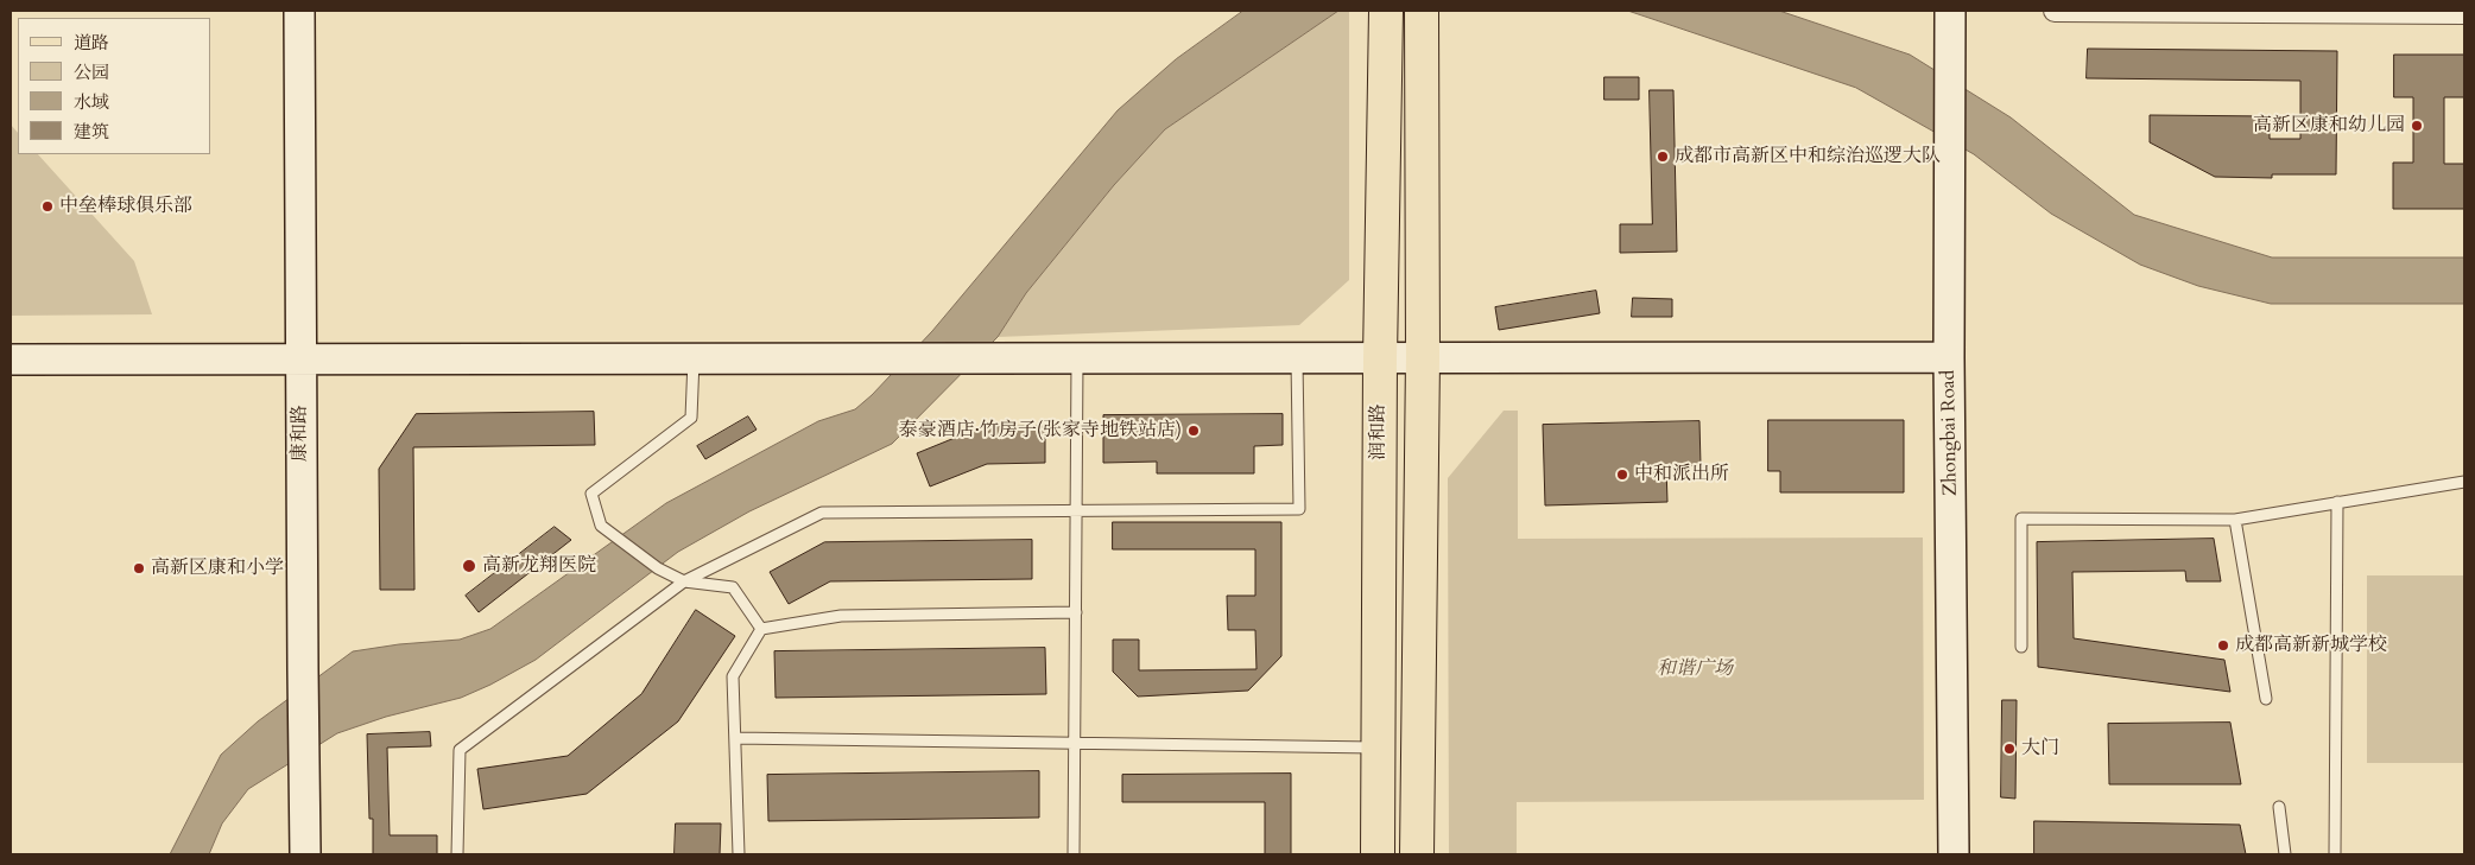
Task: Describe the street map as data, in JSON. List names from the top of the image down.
{
  "streets": {
    "main road": ["润和路"],
    "street": ["康和路", "Zhongbai Road"]
  },
  "parks": ["和谐广场"],
  "places": [
    "高新区康和幼儿园",
    "成都市高新区中和综治巡逻大队",
    "中垒棒球俱乐部",
    "泰豪酒店·竹房子(张家寺地铁站店)",
    "中和派出所",
    "高新龙翔医院",
    "高新区康和小学",
    "成都高新新城学校",
    "大门"
  ],
  "legend": [
    "道路",
    "公园",
    "水域",
    "建筑"
  ]
}
